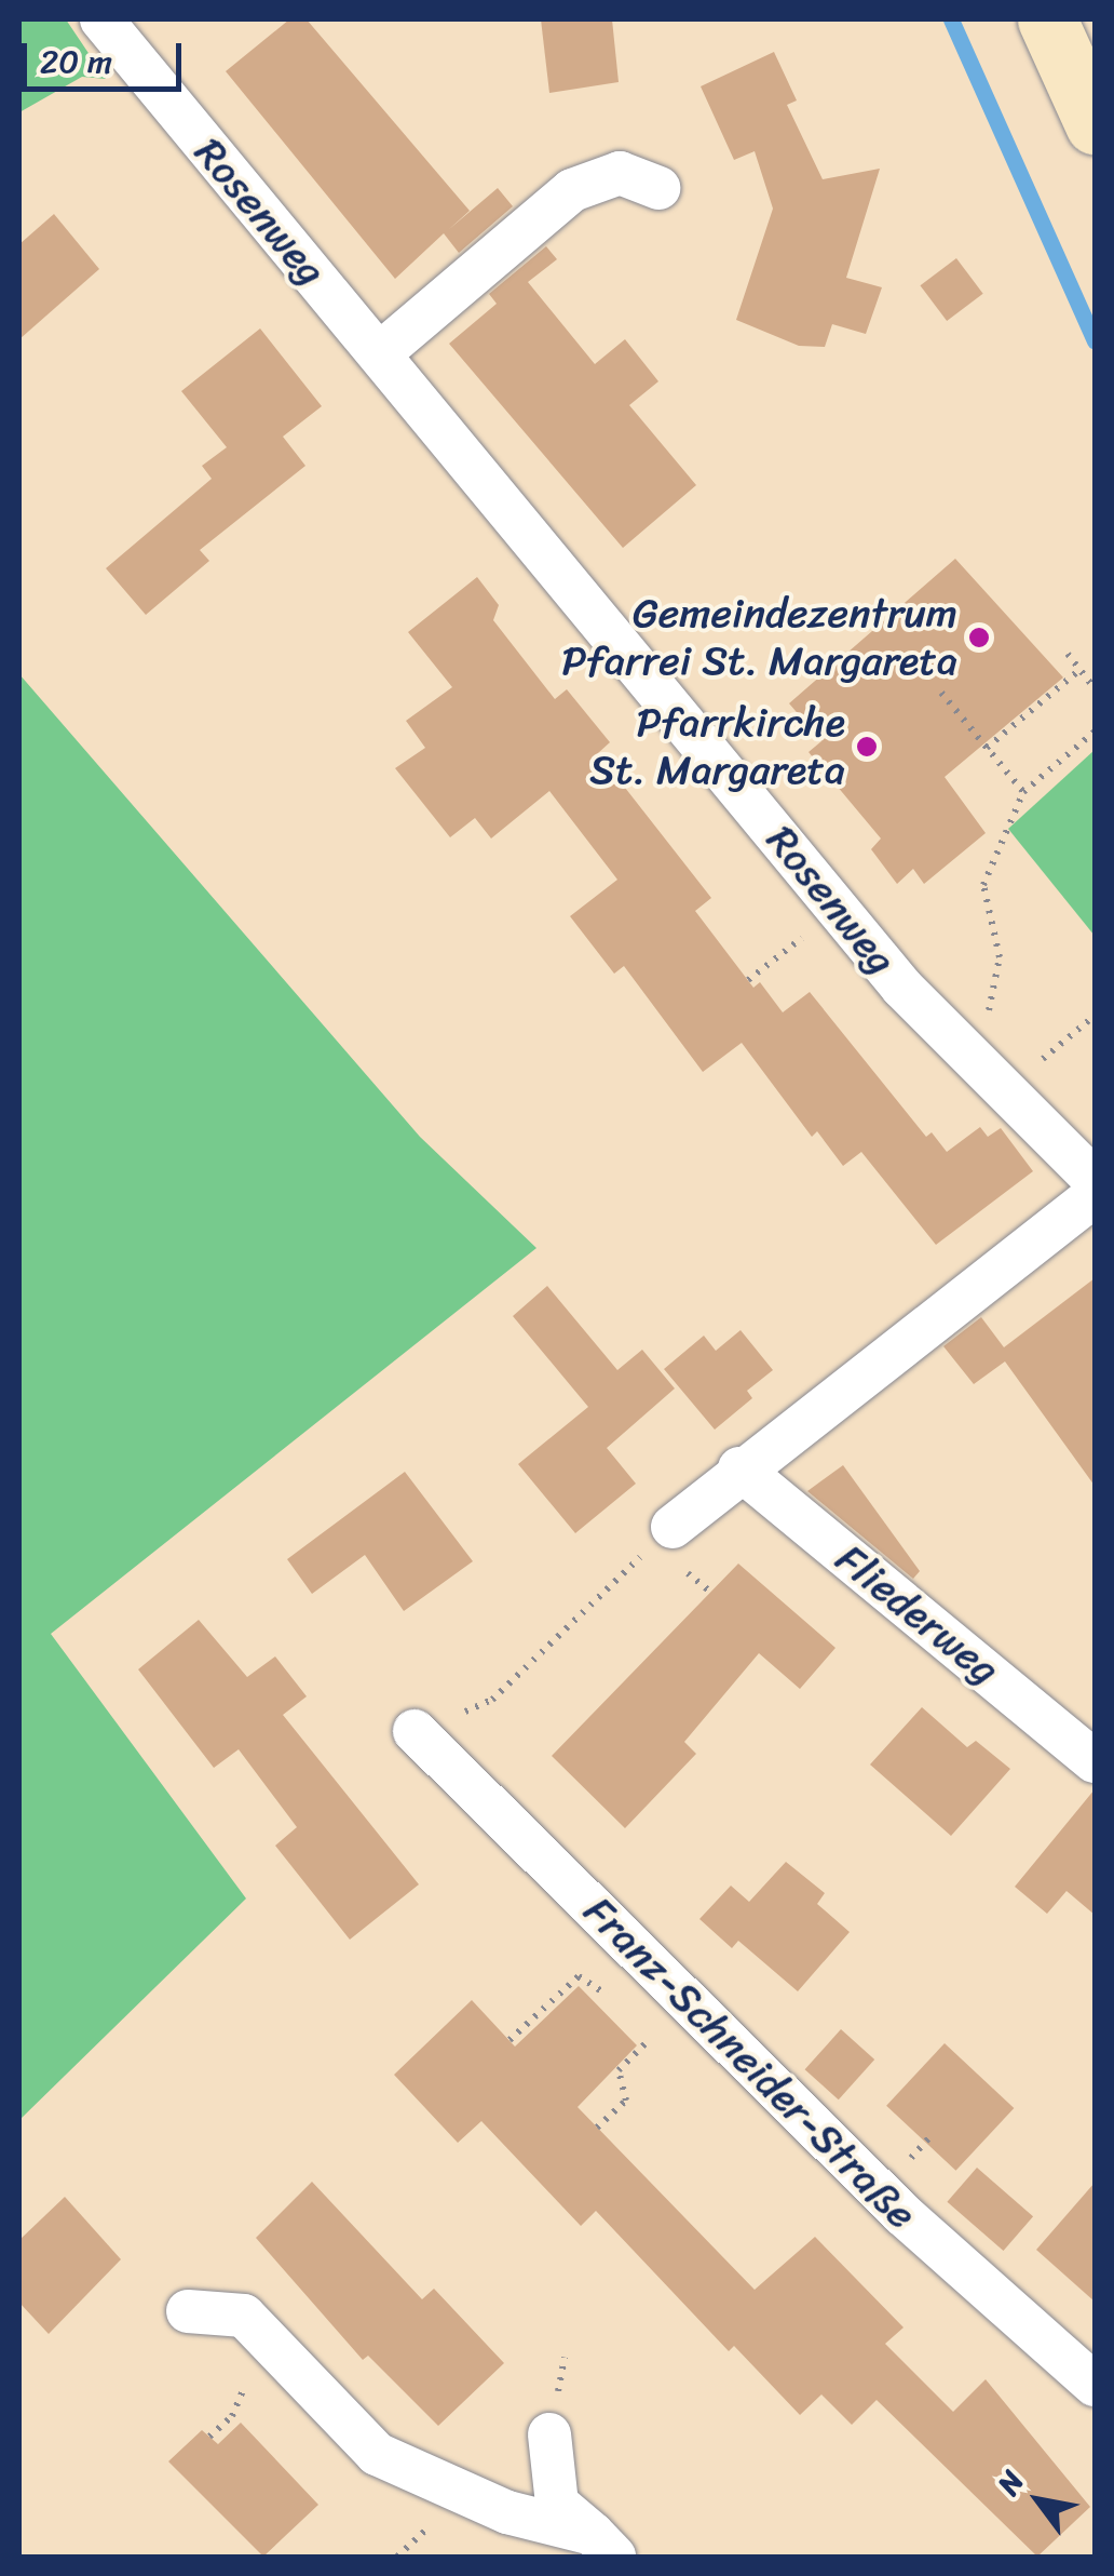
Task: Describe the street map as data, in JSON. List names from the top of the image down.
{
  "streets": {
    "street": ["Rosenweg", "Fliederweg", "Franz-Schneider-Straße"]
  },
  "places": ["Gemeindezentrum Pfarrei St. Margareta", "Pfarrkirche St. Margareta"],
  "scale_bar": "20 m",
  "north": "top left"
}
